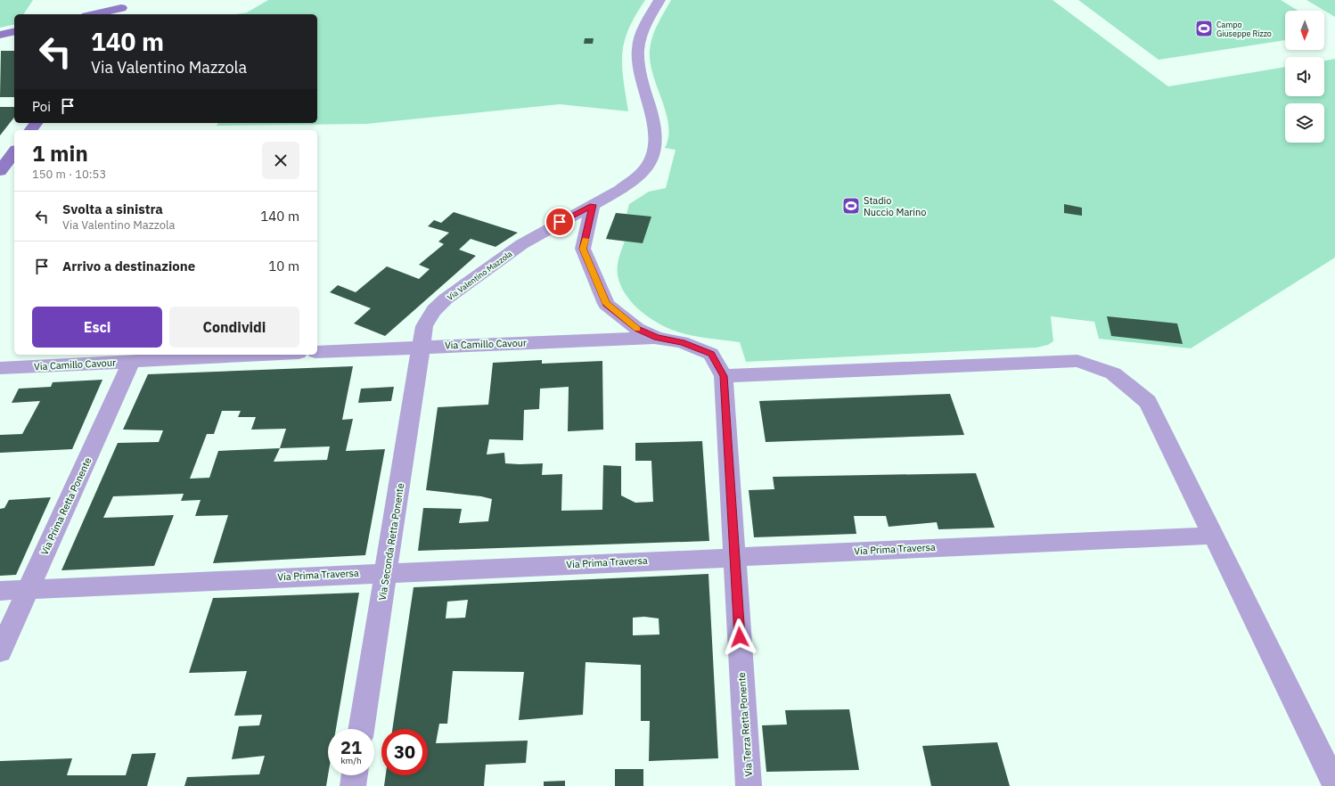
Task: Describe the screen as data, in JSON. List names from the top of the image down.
{
  "streets": {
    "street": [
      "Via Valentino Mazzola",
      "Via Camillo Cavour",
      "Via Prima Retta Ponente",
      "Via Seconda Retta Ponente",
      "Via Prima Traversa",
      "Via Terza Retta Ponente"
    ]
  },
  "crossings": [
    ["Via Valentino Mazzola", "Via Camillo Cavour"],
    ["Via Valentino Mazzola", "Via Seconda Retta Ponente"],
    ["Via Valentino Mazzola", "Via Terza Retta Ponente"],
    ["Via Camillo Cavour", "Via Prima Retta Ponente"],
    ["Via Camillo Cavour", "Via Seconda Retta Ponente"],
    ["Via Camillo Cavour", "Via Terza Retta Ponente"],
    ["Via Prima Retta Ponente", "Via Prima Traversa"],
    ["Via Seconda Retta Ponente", "Via Prima Traversa"],
    ["Via Prima Traversa", "Via Terza Retta Ponente"]
  ],
  "places": {
    "sports": ["Campo Giuseppe Rizzo", "Stadio Nuccio Marino"]
  },
  "north": "bottom",
  "page": {
    "turn": ["140 m", "Via Valentino Mazzola"],
    "then": "Poi",
    "heading": ["1 min", "150 m · 10:53"],
    "list": [
      {
        "name": "Svolta a sinistra",
        "note": "Via Valentino Mazzola",
        "value": "140 m"
      },
      {
        "name": "Arrivo a destinazione",
        "value": "10 m"
      }
    ],
    "buttons": ["Esci", "Condividi"],
    "speed": "21 km/h",
    "limit": "30"
  }
}
